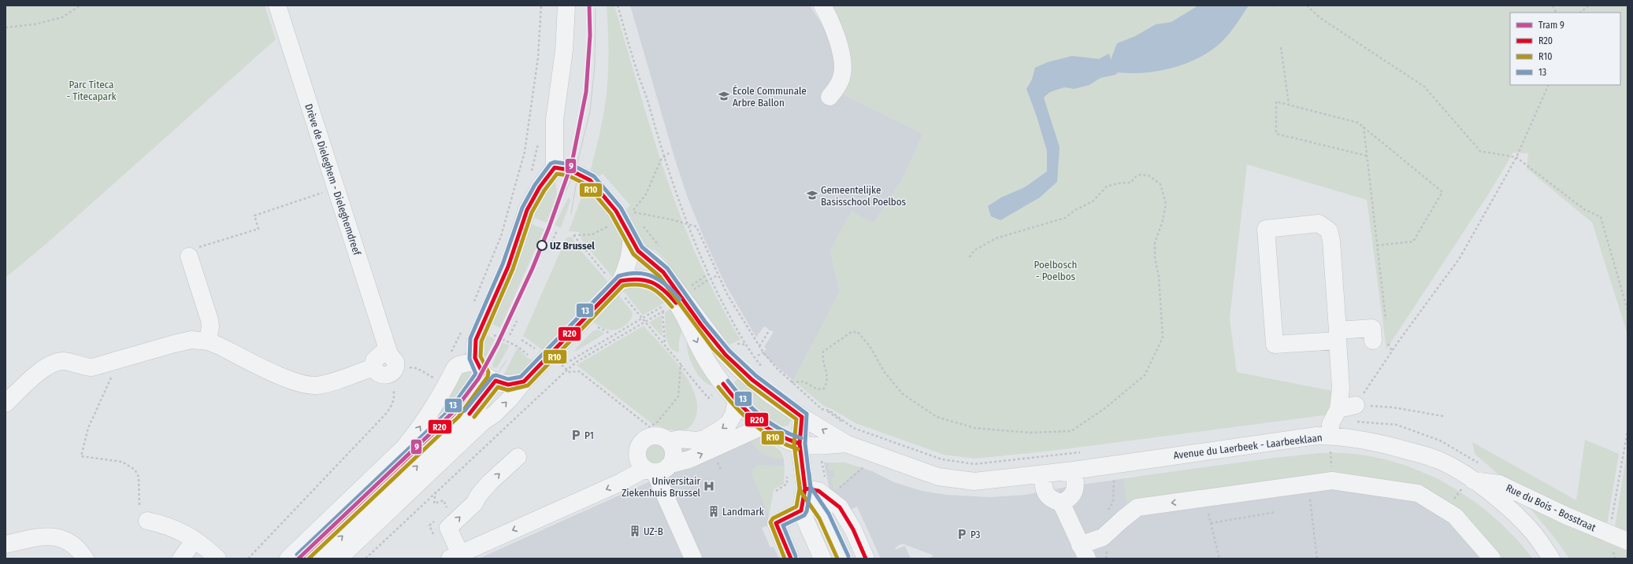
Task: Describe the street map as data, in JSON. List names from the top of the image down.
{
  "streets": {
    "street": ["Drève de Dieleghem - Dieleghemdreef", "Avenue du Laerbeek - Laarbeeklaan", "Rue du Bois - Bosstraat"]
  },
  "crossings": [
    ["Avenue du Laerbeek - Laarbeeklaan", "Rue du Bois - Bosstraat"]
  ],
  "parks": ["Parc Titeca - Titecapark", "Poelbosch - Poelbos"],
  "places": {
    "school or university": ["École Communale Arbre Ballon", "Gemeentelijke Basisschool Poelbos"],
    "other": ["UZ Brussel"],
    "parking": ["P1", "P3"],
    "hospital": ["Universitair Ziekenhuis Brussel"],
    "building": ["Landmark", "UZ-B"]
  },
  "lines": [
    "tram line 9",
    "transit line 13",
    "transit line R20",
    "transit line R10"
  ],
  "legend": [
    "Tram 9",
    "R20",
    "R10",
    "13"
  ]
}
